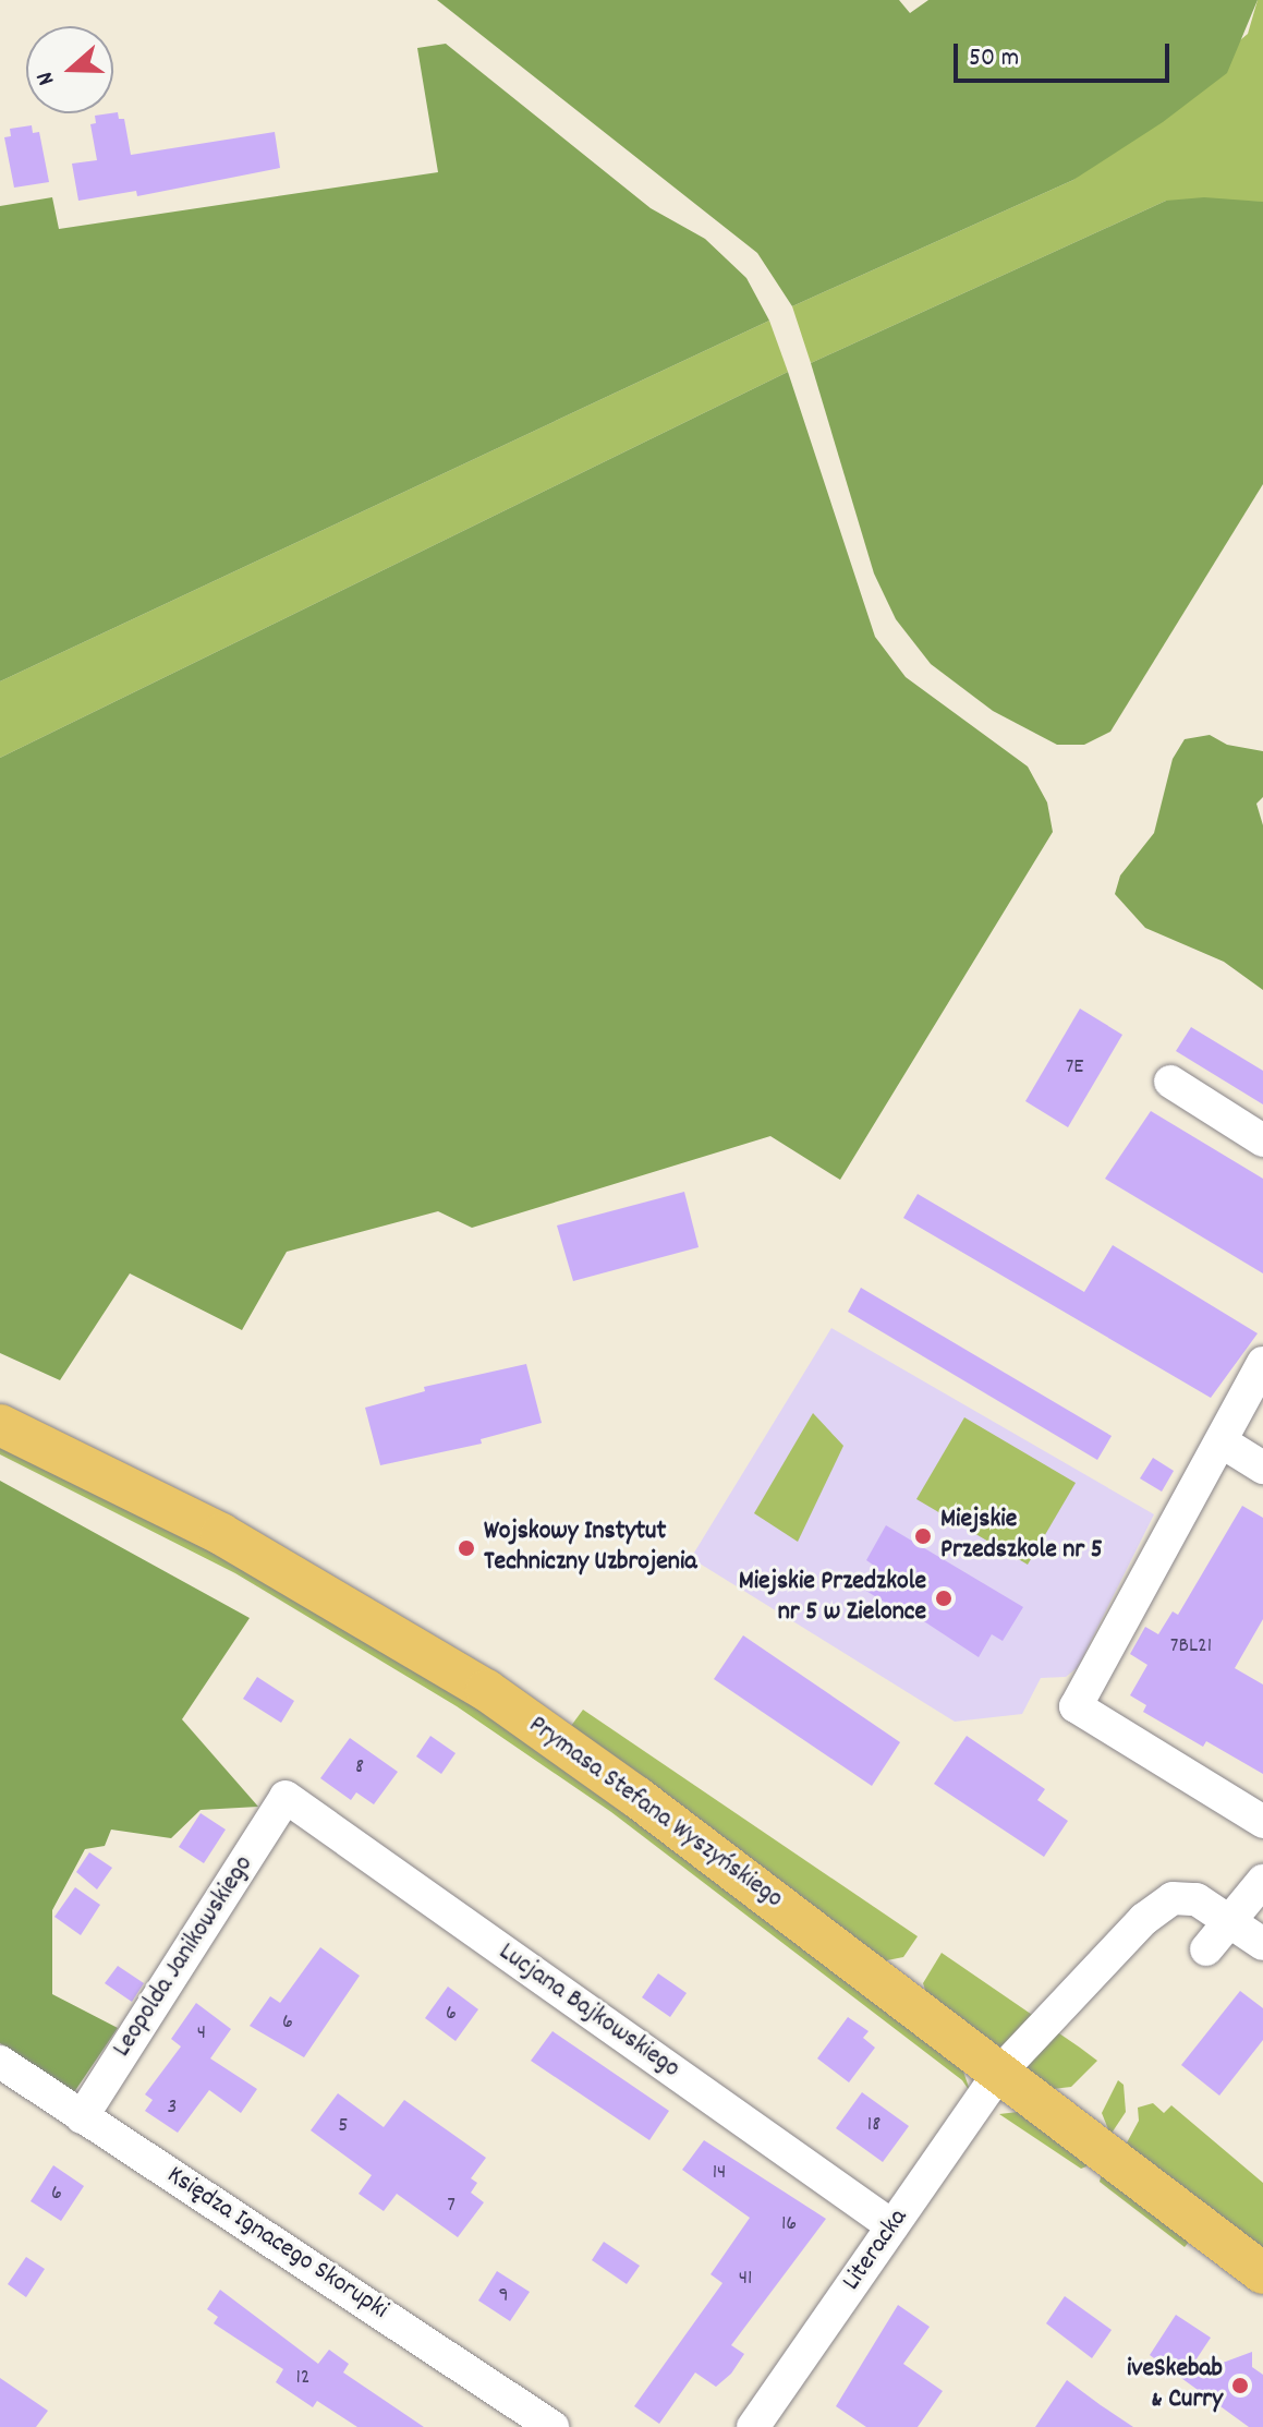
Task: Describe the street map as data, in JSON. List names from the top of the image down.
{
  "streets": {
    "main road": ["Prymasa Stefana Wyszyńskiego"],
    "street": [
      "Leopolda Janikowskiego",
      "Lucjana Bajkowskiego",
      "Księdza Ignacego Skorupki",
      "Literacka"
    ]
  },
  "crossings": [
    ["Prymasa Stefana Wyszyńskiego", "Literacka"],
    ["Leopolda Janikowskiego", "Lucjana Bajkowskiego"],
    ["Leopolda Janikowskiego", "Księdza Ignacego Skorupki"],
    ["Lucjana Bajkowskiego", "Literacka"]
  ],
  "places": [
    "Miejskie Przedszkole nr 5",
    "Wojskowy Instytut Techniczny Uzbrojenia",
    "Miejskie Przedzkole nr 5 w Zielonce",
    "iveSkebab & Curry"
  ],
  "house_numbers": [
    "7E",
    "7BL21",
    "8",
    "6",
    "6",
    "4",
    "3",
    "18",
    "5",
    "14",
    "6",
    "7",
    "16",
    "41",
    "9",
    "12"
  ],
  "scale_bar": "50 m",
  "north": "left"
}
